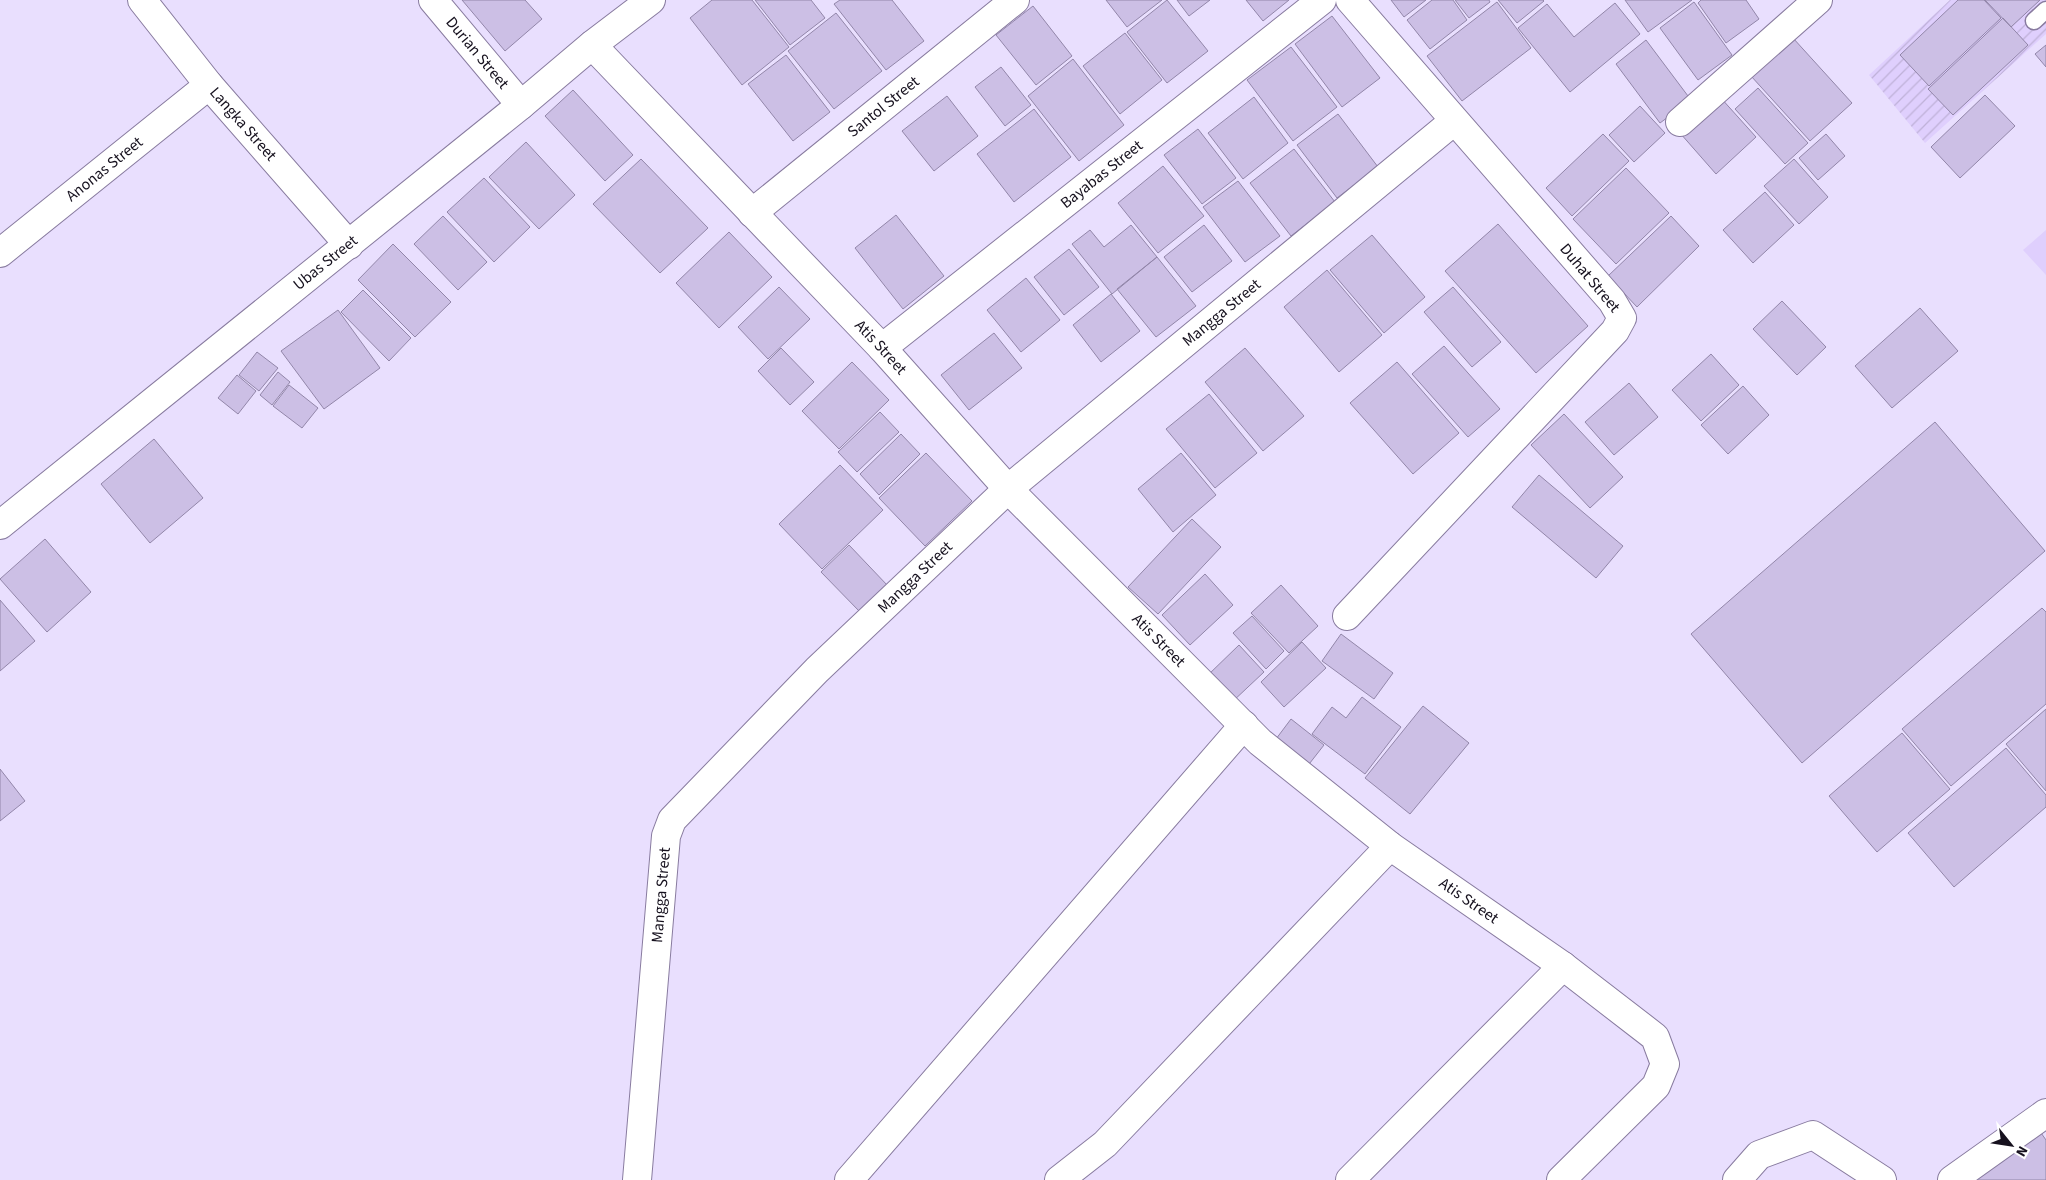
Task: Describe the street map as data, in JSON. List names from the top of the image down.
{
  "streets": {
    "street": [
      "Durian Street",
      "Santol Street",
      "Langka Street",
      "Anonas Street",
      "Bayabas Street",
      "Ubas Street",
      "Duhat Street",
      "Mangga Street",
      "Atis Street"
    ]
  },
  "crossings": [
    ["Durian Street", "Ubas Street"],
    ["Santol Street", "Atis Street"],
    ["Langka Street", "Anonas Street"],
    ["Langka Street", "Ubas Street"],
    ["Bayabas Street", "Atis Street"],
    ["Ubas Street", "Atis Street"],
    ["Duhat Street", "Mangga Street"],
    ["Mangga Street", "Atis Street"]
  ],
  "north": "bottom right"
}
